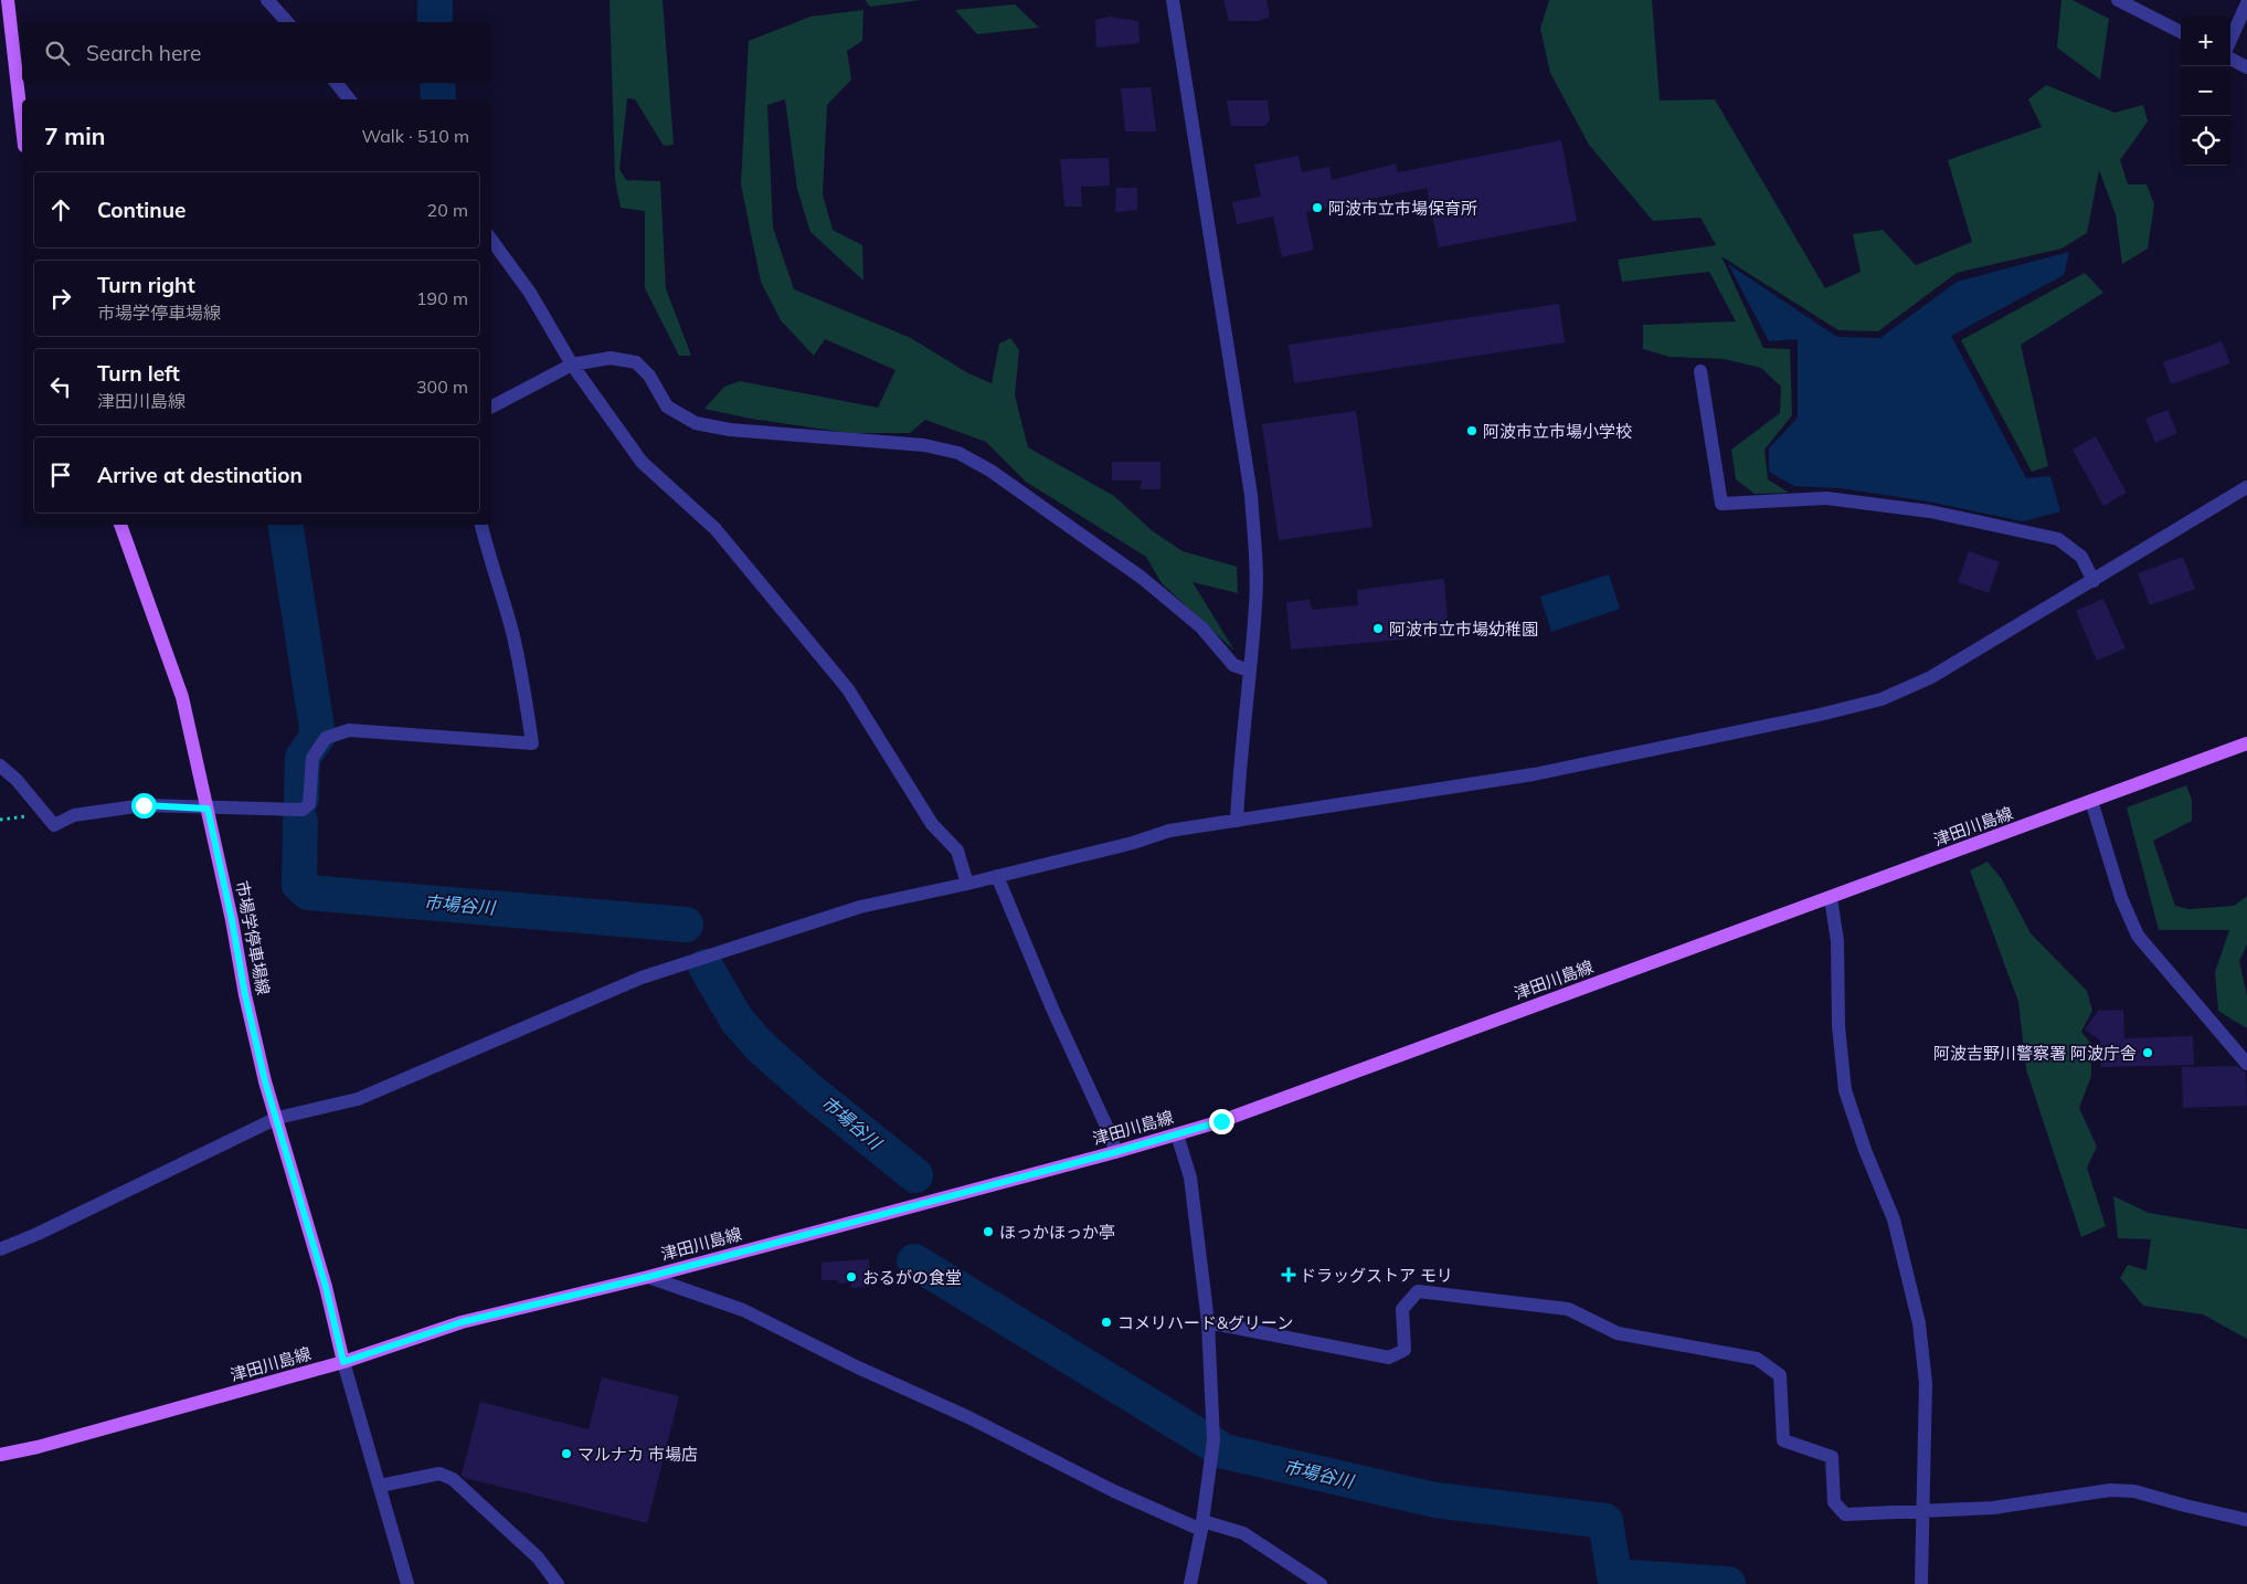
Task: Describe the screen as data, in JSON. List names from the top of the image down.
{
  "streets": {
    "main road": ["津田川島線", "市場学停車場線"]
  },
  "crossings": [
    ["津田川島線", "市場学停車場線"]
  ],
  "water": ["市場谷川"],
  "places": {
    "other": [
      "阿波市立市場保育所",
      "阿波市立市場小学校",
      "阿波市立市場幼稚園",
      "阿波吉野川警察署 阿波庁舎",
      "ほっかほっか亭",
      "おるがの食堂",
      "コメリハード&グリーン",
      "マルナカ 市場店"
    ],
    "health": ["ドラッグストア モリ"]
  },
  "page": {
    "map_buttons": ["+", "−"],
    "search": "Search here",
    "heading": ["7 min", "Walk · 510 m"],
    "list": [
      ["Continue", "20 m"],
      ["Turn right", "市場学停車場線", "190 m"],
      ["Turn left", "津田川島線", "300 m"],
      "Arrive at destination"
    ]
  }
}
